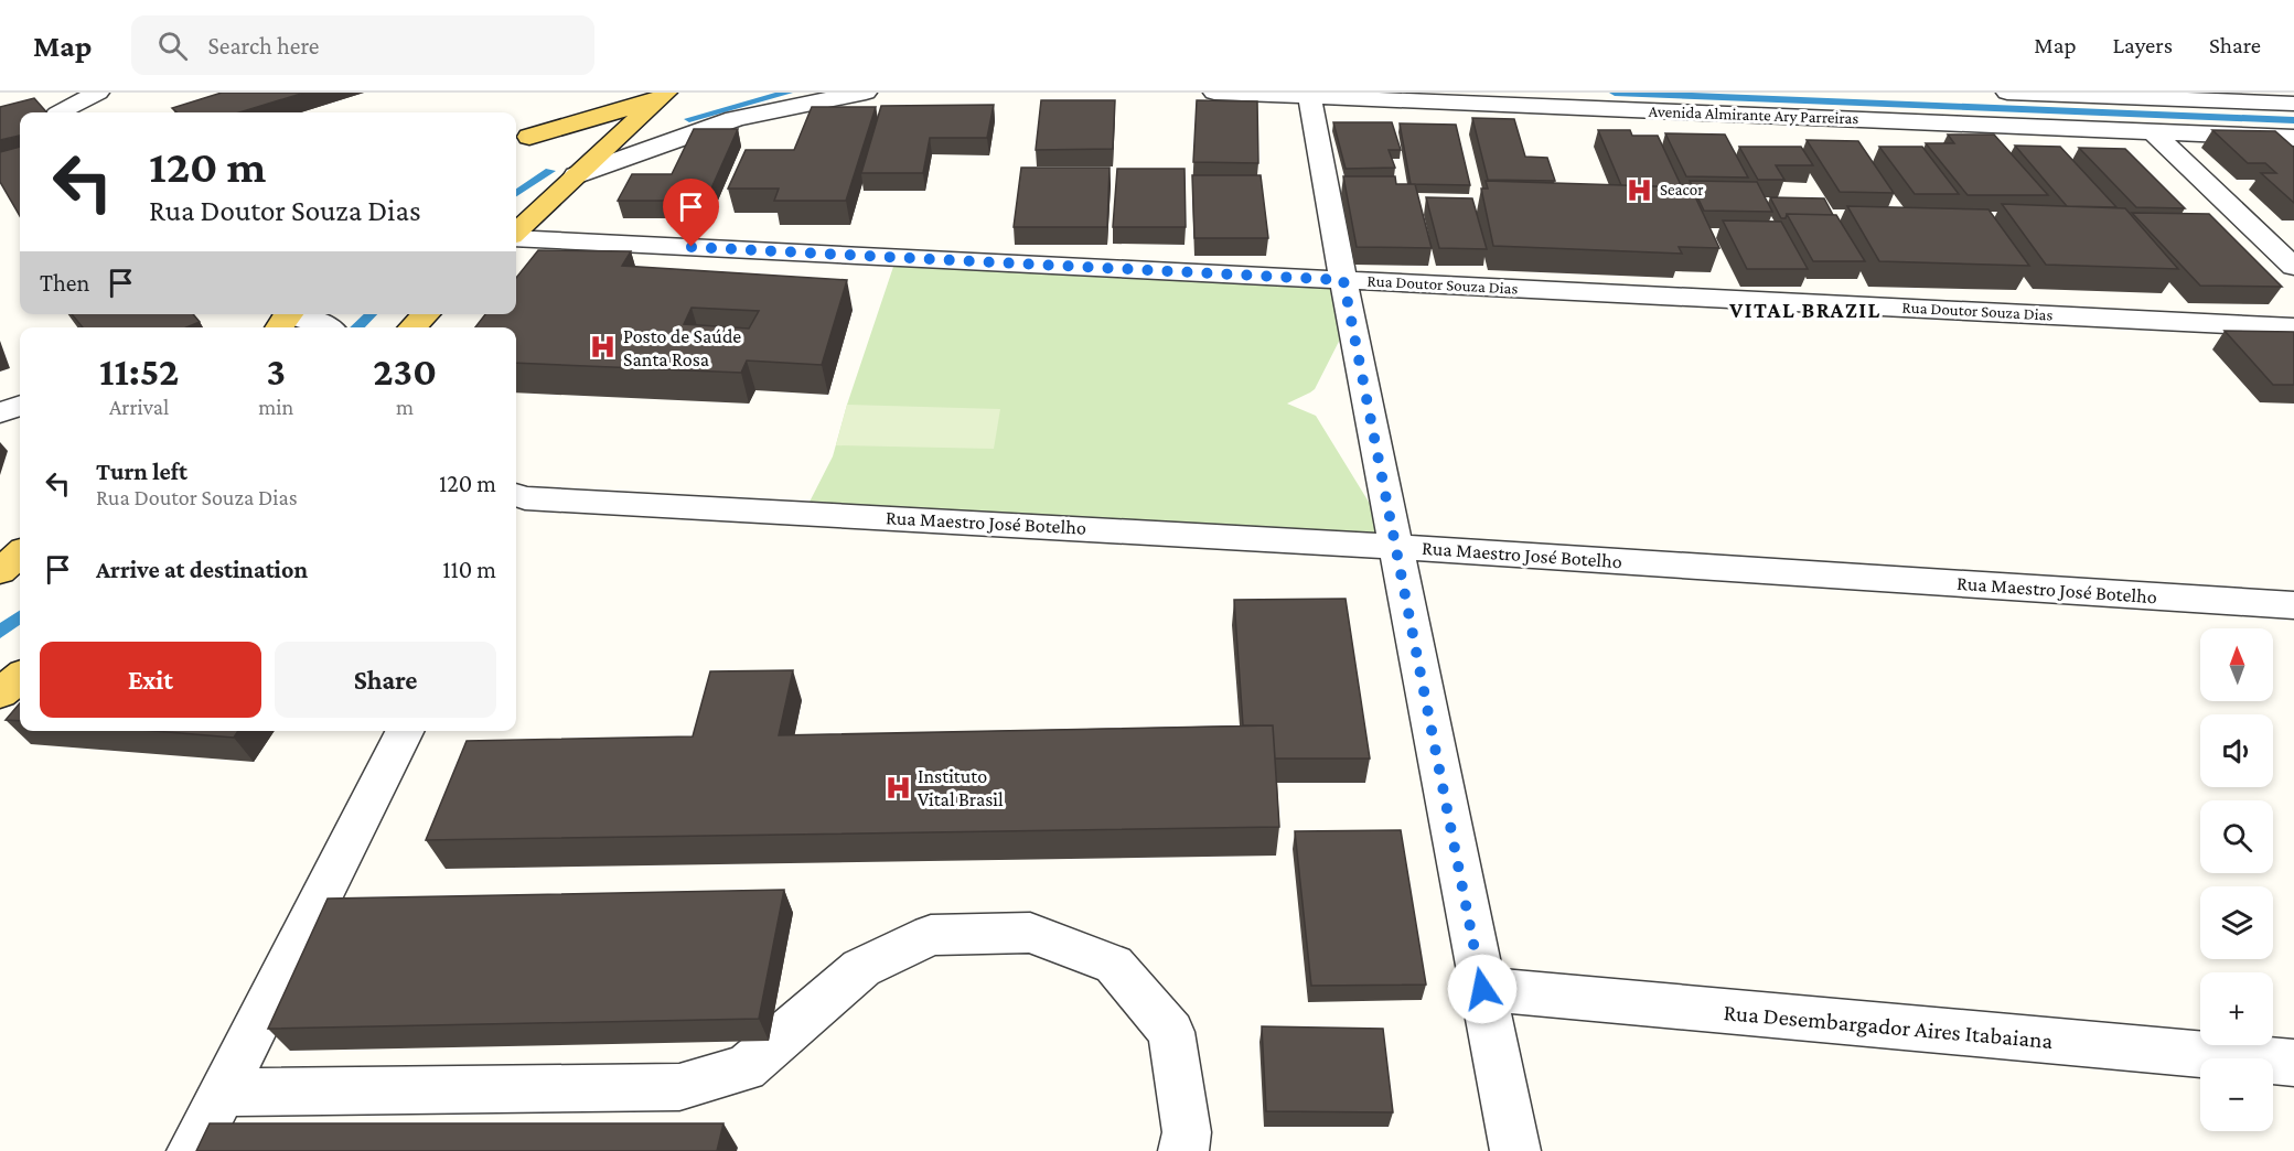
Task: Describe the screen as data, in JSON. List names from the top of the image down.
{
  "streets": {
    "street": [
      "Avenida Almirante Ary Parreiras",
      "Rua Doutor Souza Dias",
      "Rua Maestro José Botelho",
      "Rua Desembargador Aires Itabaiana"
    ]
  },
  "districts": ["VITAL BRAZIL"],
  "places": {
    "hospital": ["Seacor", "Posto de Saúde Santa Rosa", "Instituto Vital Brasil"]
  },
  "north": "top",
  "page": {
    "header": "Map",
    "search": "Search here",
    "nav": ["Map", "Layers", "Share"],
    "turn": ["120 m", "Rua Doutor Souza Dias"],
    "then": "Then",
    "eta": [
      "11:52",
      "Arrival",
      "3",
      "min",
      "230",
      "m"
    ],
    "list": [
      {
        "name": "Turn left",
        "note": "Rua Doutor Souza Dias",
        "value": "120 m"
      },
      {
        "name": "Arrive at destination",
        "value": "110 m"
      }
    ],
    "map_buttons": ["+", "−"],
    "buttons": ["Exit", "Share"]
  }
}
